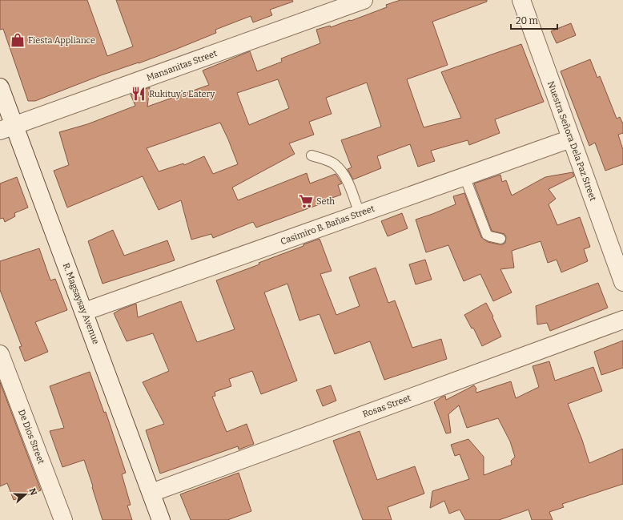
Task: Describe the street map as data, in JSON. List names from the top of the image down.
{
  "streets": {
    "street": [
      "Mansanitas Street",
      "Nuestra Señora Dela Paz Street",
      "Casimiro B. Bañas Street",
      "R. Magsaysay Avenue",
      "Rosas Street",
      "De Dios Street"
    ]
  },
  "crossings": [
    ["Mansanitas Street", "R. Magsaysay Avenue"],
    ["Nuestra Señora Dela Paz Street", "Casimiro B. Bañas Street"],
    ["Casimiro B. Bañas Street", "R. Magsaysay Avenue"],
    ["R. Magsaysay Avenue", "Rosas Street"]
  ],
  "places": {
    "shop": ["Fiesta Appliance"],
    "restaurant": ["Rukituy's Eatery"],
    "supermarket": ["Seth"]
  },
  "scale_bar": "20 m",
  "north": "right"
}
